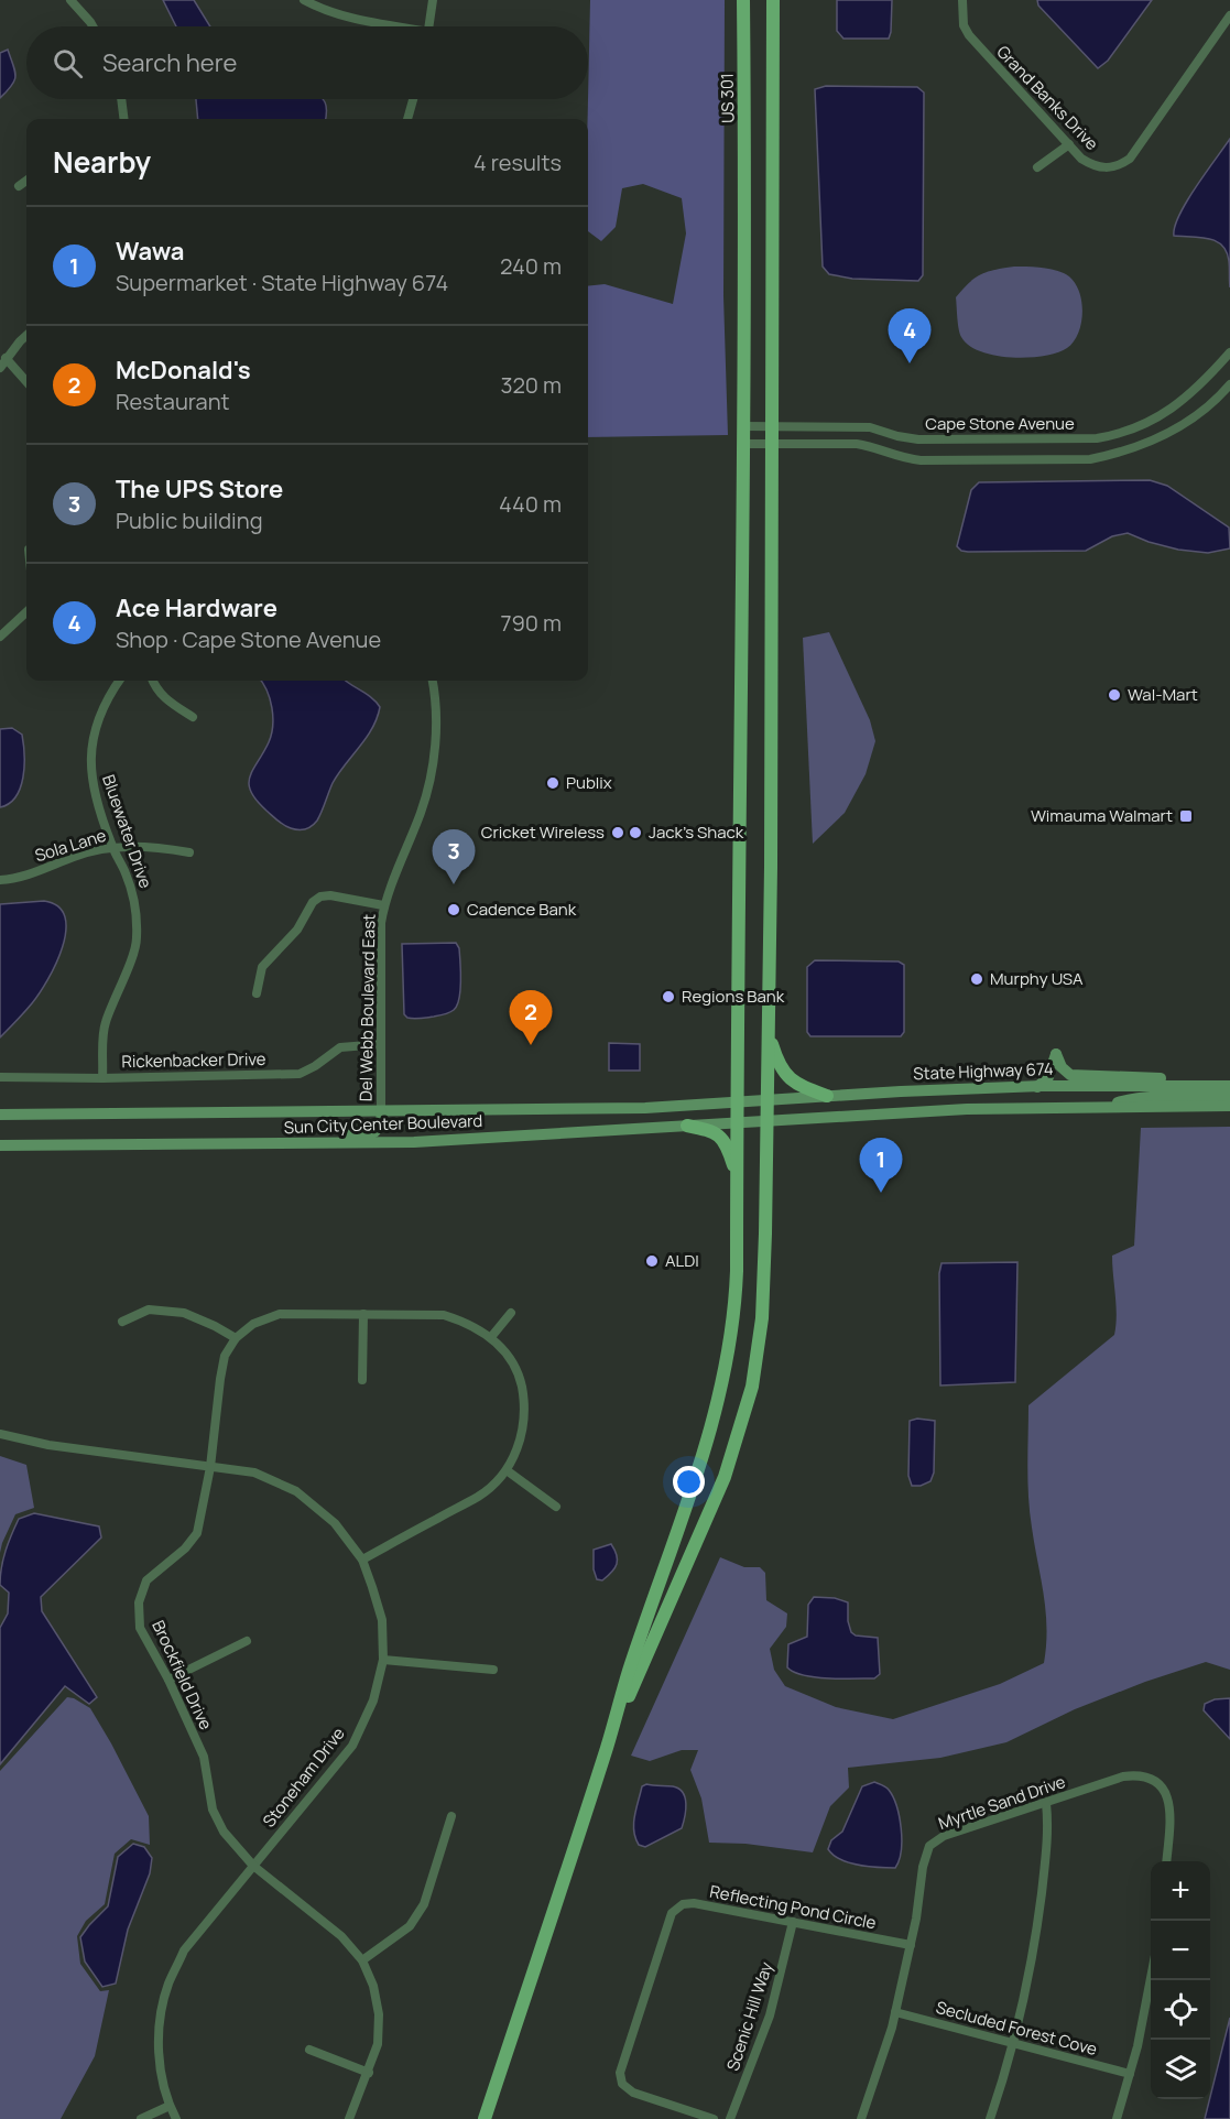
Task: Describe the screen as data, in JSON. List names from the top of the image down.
{
  "streets": {
    "main road": ["US 301", "State Highway 674", "Sun City Center Boulevard"],
    "street": [
      "Grand Banks Drive",
      "Cape Stone Avenue",
      "Bluewater Drive",
      "Sola Lane",
      "Del Webb Boulevard East",
      "Rickenbacker Drive",
      "Brockfield Drive",
      "Stoneham Drive",
      "Myrtle Sand Drive",
      "Reflecting Pond Circle",
      "Scenic Hill Way",
      "Secluded Forest Cove"
    ]
  },
  "crossings": [
    ["US 301", "Cape Stone Avenue"],
    ["US 301", "State Highway 674"],
    ["US 301", "Sun City Center Boulevard"],
    ["Bluewater Drive", "Sola Lane"],
    ["Bluewater Drive", "Rickenbacker Drive"],
    ["Del Webb Boulevard East", "Rickenbacker Drive"],
    ["Del Webb Boulevard East", "Sun City Center Boulevard"],
    ["State Highway 674", "Sun City Center Boulevard"],
    ["Brockfield Drive", "Stoneham Drive"],
    ["Myrtle Sand Drive", "Reflecting Pond Circle"],
    ["Myrtle Sand Drive", "Secluded Forest Cove"],
    ["Reflecting Pond Circle", "Scenic Hill Way"]
  ],
  "places": {
    "other": [
      "Wal-Mart",
      "Publix",
      "Cricket Wireless",
      "Jack's Shack",
      "Cadence Bank",
      "Murphy USA",
      "Regions Bank",
      "ALDI"
    ],
    "transit": ["Wimauma Walmart"]
  },
  "page": {
    "search": "Search here",
    "heading": ["Nearby", "4 results"],
    "list": [
      {
        "mark": "1",
        "name": "Wawa",
        "note": "Supermarket · State Highway 674",
        "value": "240 m"
      },
      {
        "mark": "2",
        "name": "McDonald's",
        "note": "Restaurant",
        "value": "320 m"
      },
      {
        "mark": "3",
        "name": "The UPS Store",
        "note": "Public building",
        "value": "440 m"
      },
      {
        "mark": "4",
        "name": "Ace Hardware",
        "note": "Shop · Cape Stone Avenue",
        "value": "790 m"
      }
    ],
    "pins": [
      "4",
      "3",
      "2",
      "1"
    ],
    "map_buttons": ["+", "−"]
  }
}
